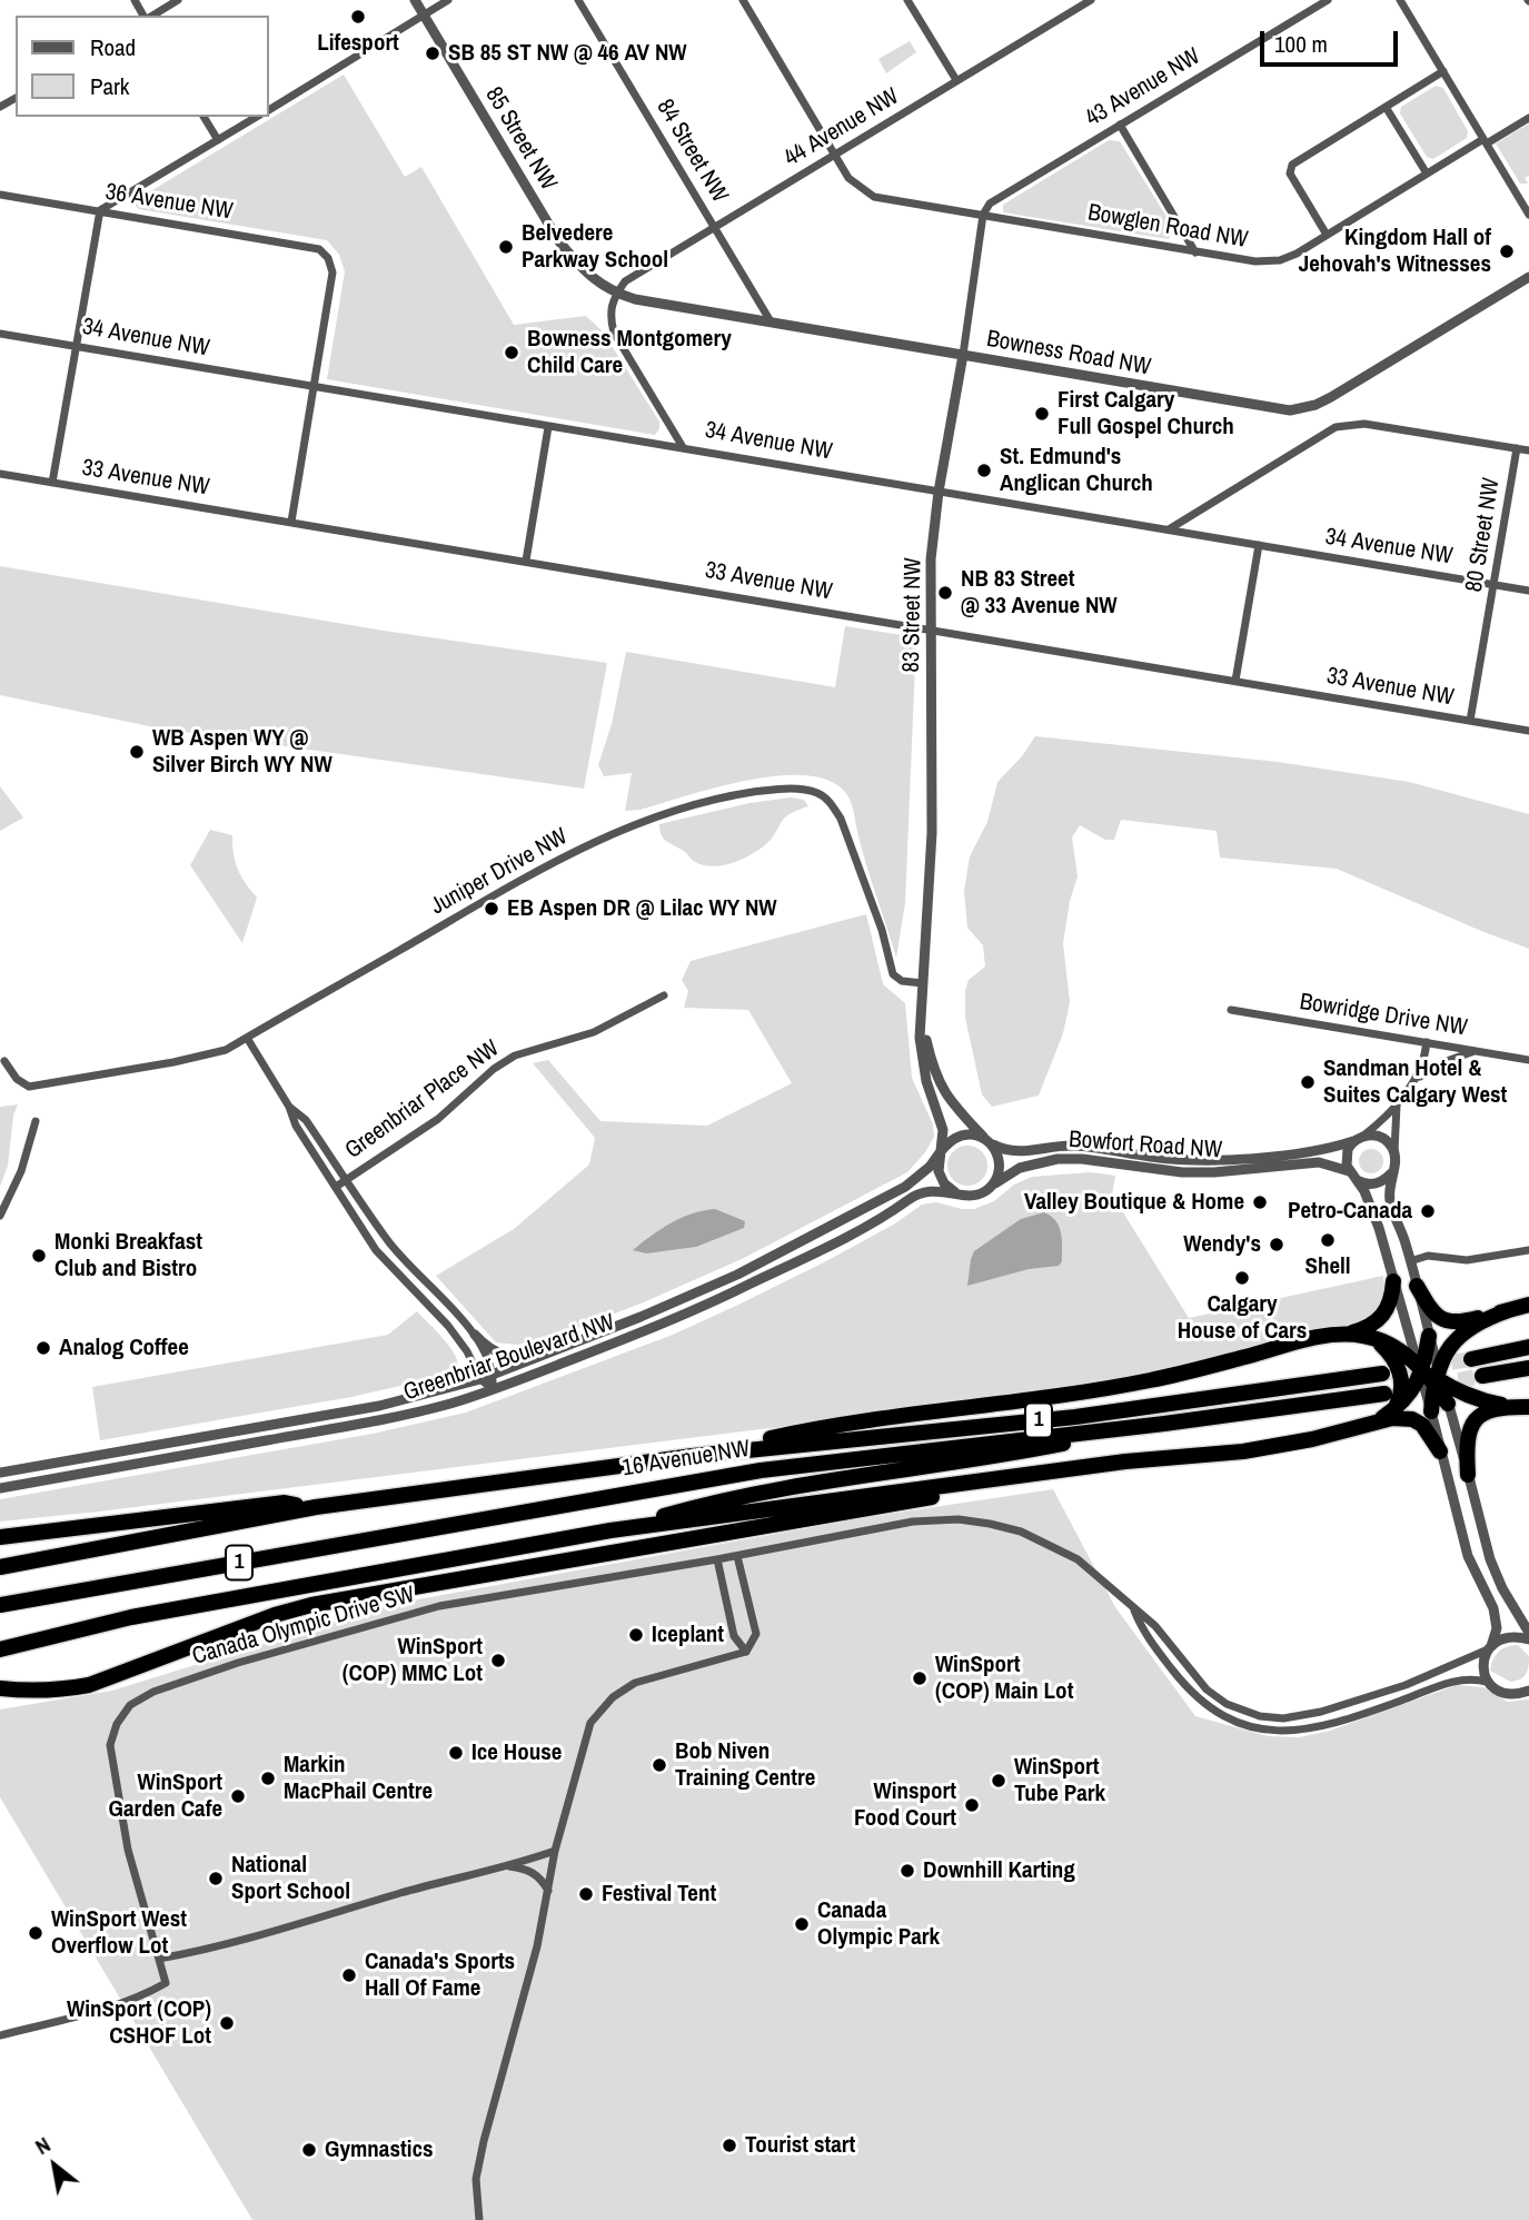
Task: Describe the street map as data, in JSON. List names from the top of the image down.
{
  "streets": {
    "highway": ["1", "16 Avenue NW"],
    "street": [
      "43 Avenue NW",
      "44 Avenue NW",
      "85 Street NW",
      "84 Street NW",
      "36 Avenue NW",
      "Bowglen Road NW",
      "34 Avenue NW",
      "Bowness Road NW",
      "33 Avenue NW",
      "80 Street NW",
      "83 Street NW",
      "Juniper Drive NW",
      "Bowridge Drive NW",
      "Greenbriar Place NW",
      "Bowfort Road NW",
      "Greenbriar Boulevard NW",
      "Canada Olympic Drive SW"
    ]
  },
  "crossings": [
    ["43 Avenue NW", "Bowglen Road NW"],
    ["43 Avenue NW", "83 Street NW"],
    ["44 Avenue NW", "85 Street NW"],
    ["44 Avenue NW", "84 Street NW"],
    ["44 Avenue NW", "Bowglen Road NW"],
    ["44 Avenue NW", "Bowness Road NW"],
    ["85 Street NW", "Bowness Road NW"],
    ["84 Street NW", "Bowness Road NW"],
    ["36 Avenue NW", "34 Avenue NW"],
    ["Bowglen Road NW", "83 Street NW"],
    ["34 Avenue NW", "80 Street NW"],
    ["34 Avenue NW", "83 Street NW"],
    ["Bowness Road NW", "83 Street NW"],
    ["33 Avenue NW", "80 Street NW"],
    ["33 Avenue NW", "83 Street NW"],
    ["83 Street NW", "Juniper Drive NW"],
    ["83 Street NW", "Bowfort Road NW"],
    ["83 Street NW", "Greenbriar Boulevard NW"],
    ["Bowridge Drive NW", "Bowfort Road NW"],
    ["Bowfort Road NW", "Greenbriar Boulevard NW"]
  ],
  "places": [
    "Lifesport",
    "SB 85 ST NW @ 46 AV NW",
    "Belvedere Parkway School",
    "Kingdom Hall of Jehovah's Witnesses",
    "Bowness Montgomery Child Care",
    "First Calgary Full Gospel Church",
    "St. Edmund's Anglican Church",
    "NB 83 Street @ 33 Avenue NW",
    "WB Aspen WY @ Silver Birch WY NW",
    "EB Aspen DR @ Lilac WY NW",
    "Sandman Hotel & Suites Calgary West",
    "Valley Boutique & Home",
    "Petro-Canada",
    "Shell",
    "Wendy's",
    "Monki Breakfast Club and Bistro",
    "Calgary House of Cars",
    "Analog Coffee",
    "Iceplant",
    "WinSport (COP) MMC Lot",
    "WinSport (COP) Main Lot",
    "Ice House",
    "Bob Niven Training Centre",
    "Markin MacPhail Centre",
    "WinSport Tube Park",
    "WinSport Garden Cafe",
    "Winsport Food Court",
    "Downhill Karting",
    "National Sport School",
    "Festival Tent",
    "Canada Olympic Park",
    "WinSport West Overflow Lot",
    "Canada's Sports Hall Of Fame",
    "WinSport (COP) CSHOF Lot",
    "Tourist start",
    "Gymnastics"
  ],
  "legend": ["Road", "Park"],
  "scale_bar": "100 m",
  "north": "top left"
}
